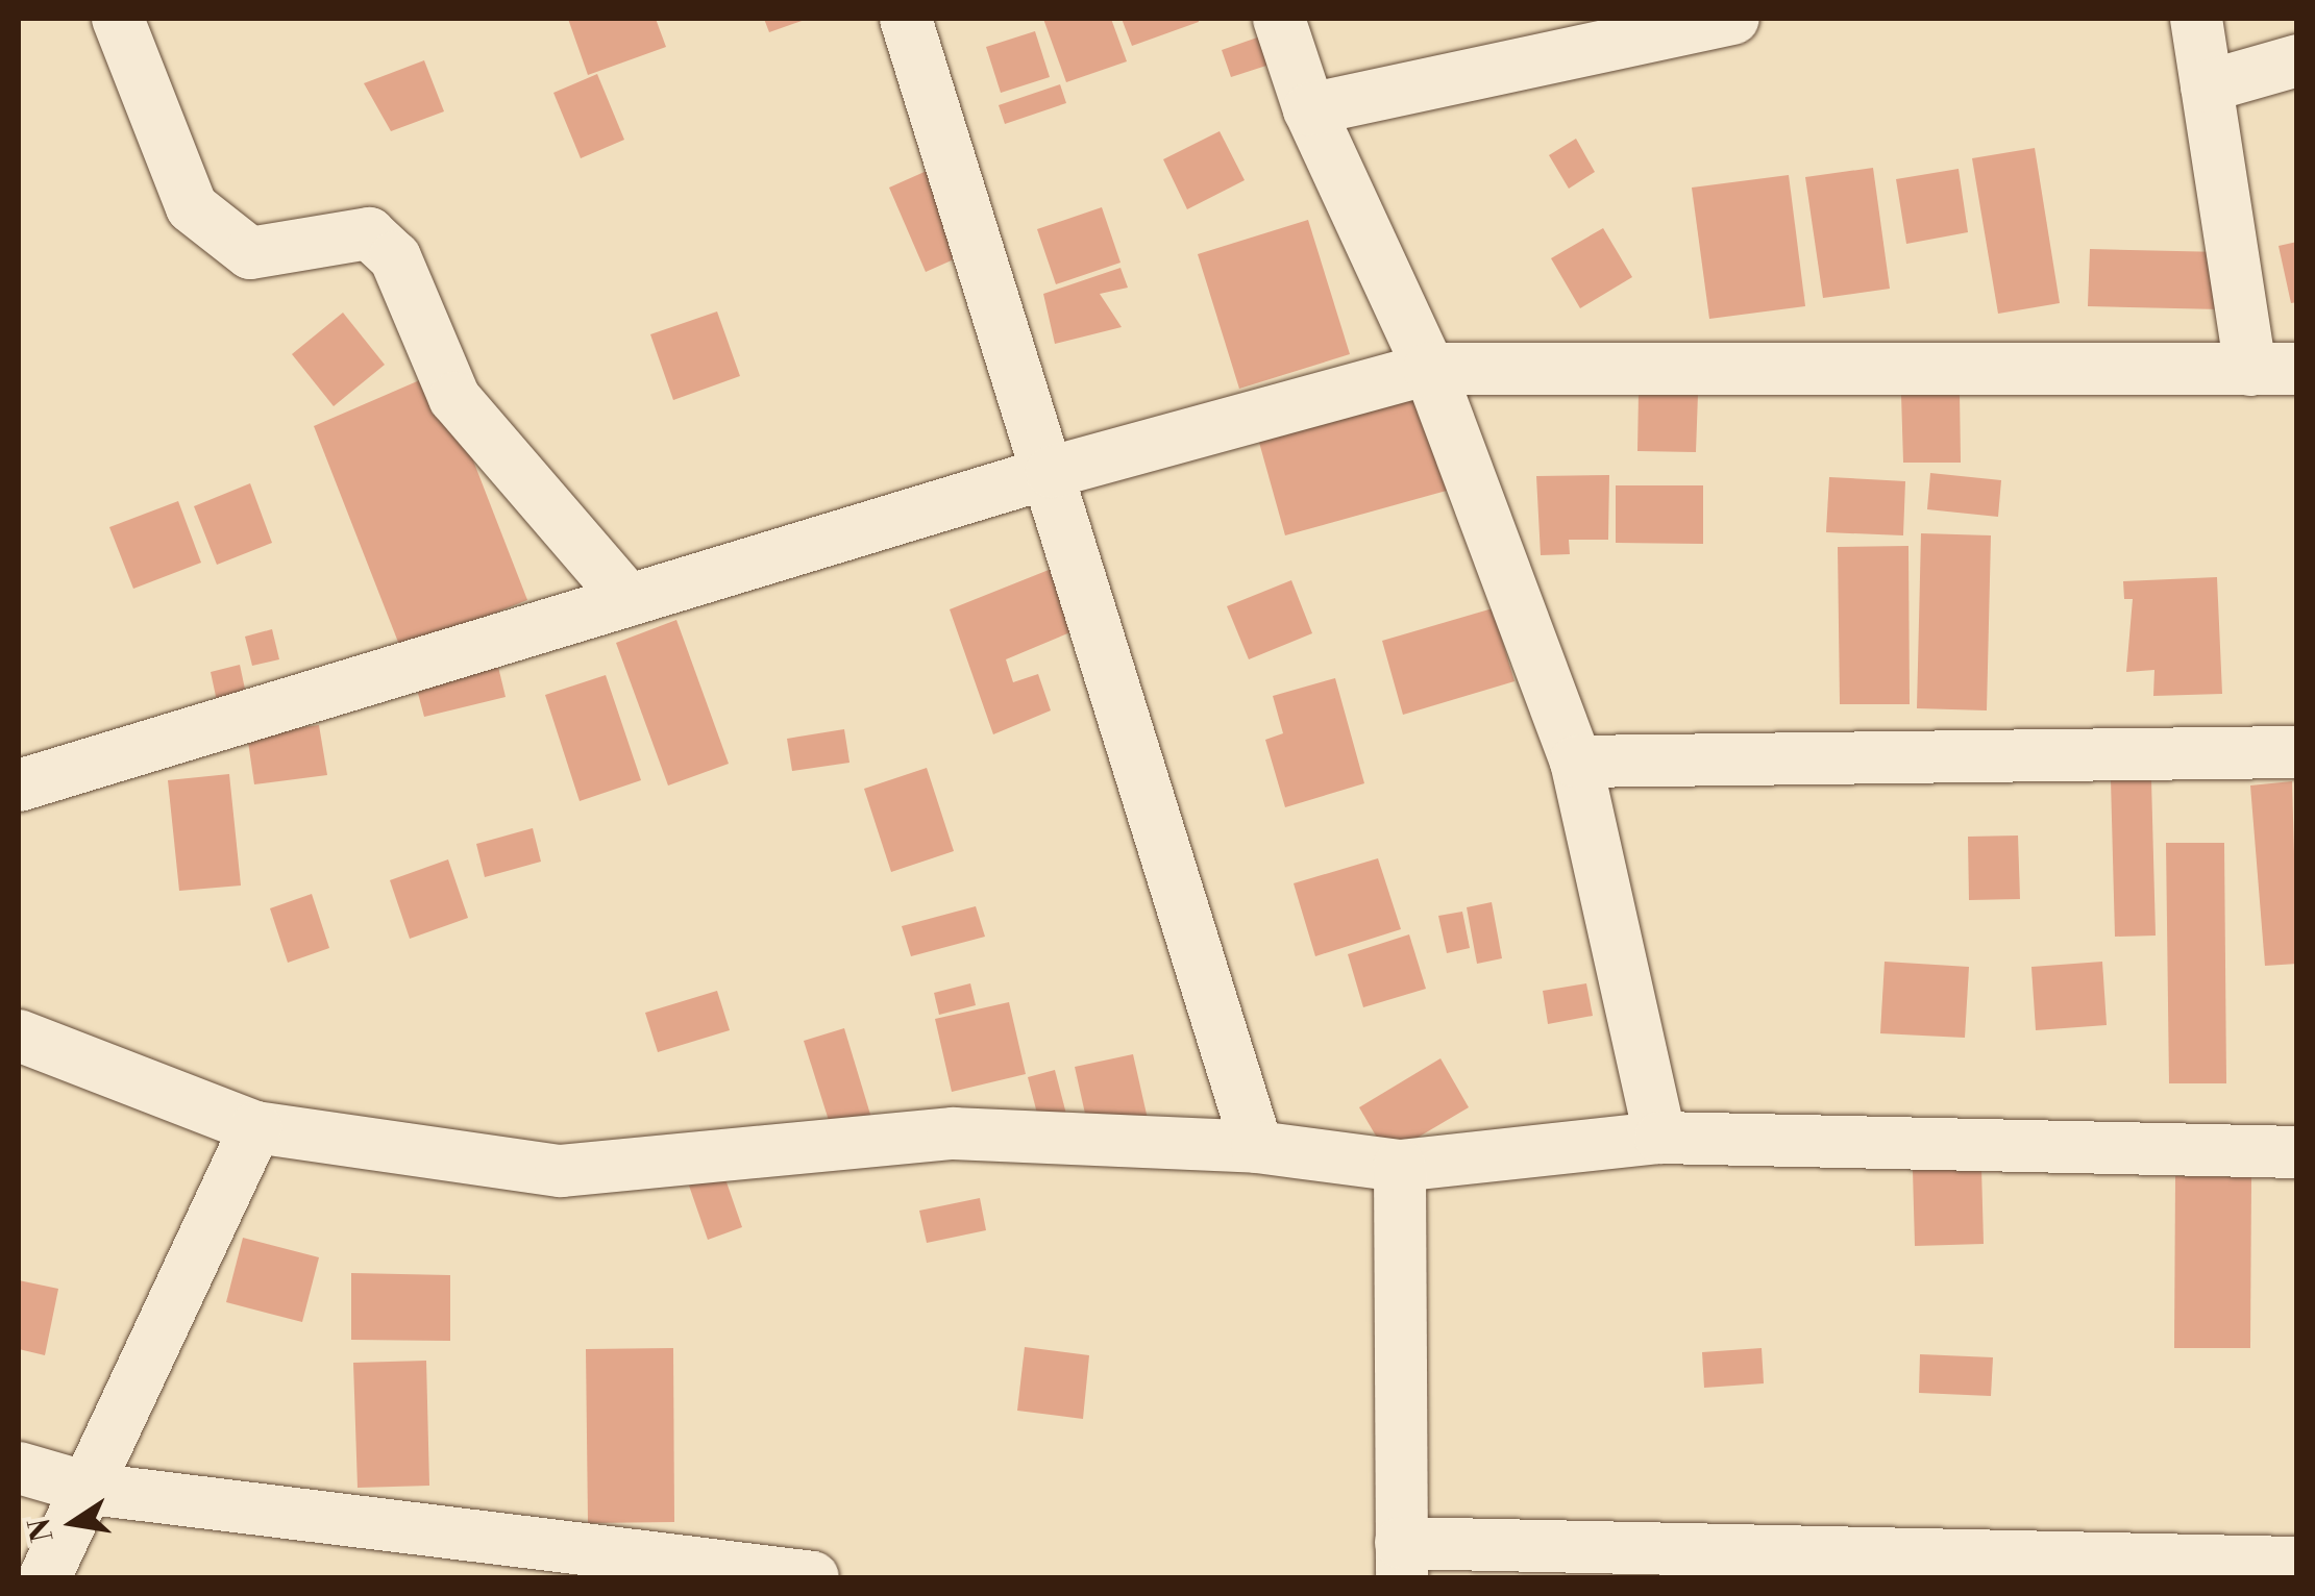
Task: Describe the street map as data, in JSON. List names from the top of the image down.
{
  "north": "left"
}
